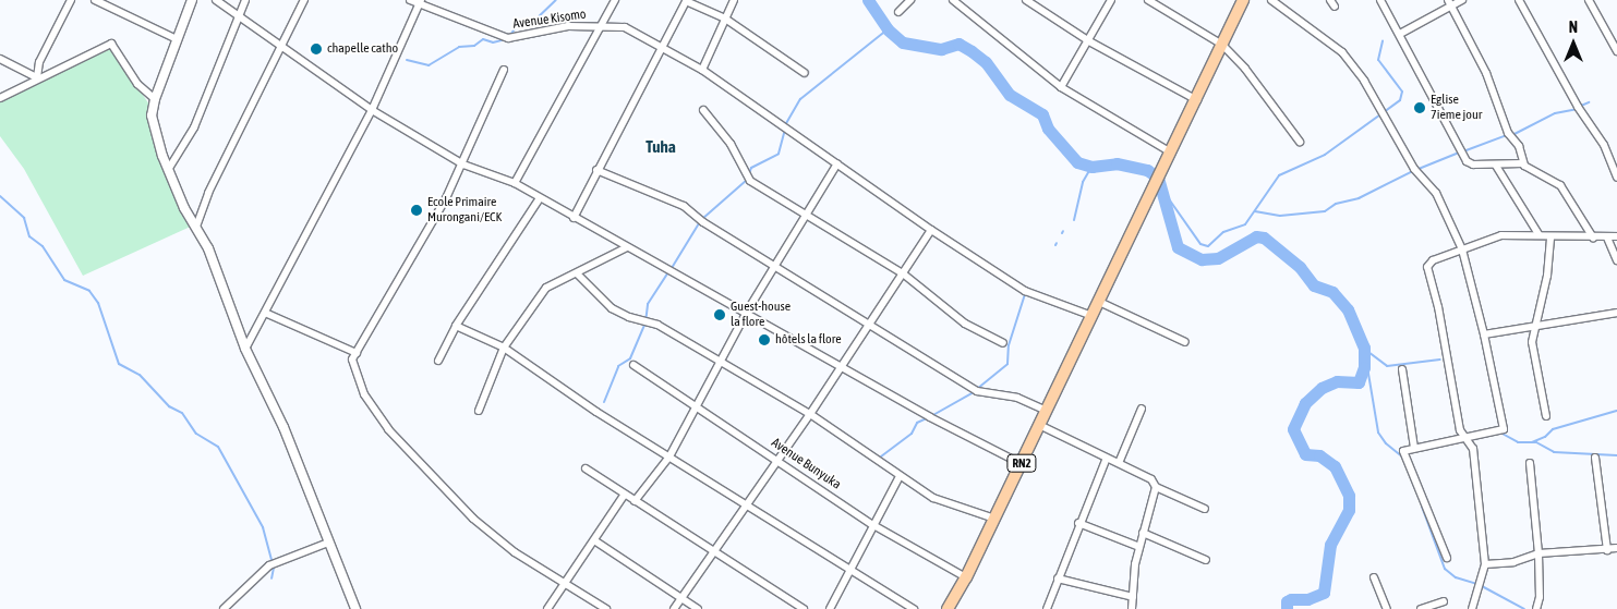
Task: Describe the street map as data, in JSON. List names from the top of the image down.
{
  "streets": {
    "highway": ["RN2"],
    "street": ["Avenue Kisomo", "Avenue Bunyuka"]
  },
  "crossings": [
    ["Avenue Kisomo", "RN2"],
    ["RN2", "Avenue Bunyuka"]
  ],
  "districts": ["Tuha"],
  "places": [
    "chapelle catho",
    "Eglise 7ieme jour",
    "Ecole Primaire Murongani/ECK",
    "Guest-house la flore",
    "hôtels la flore"
  ],
  "north": "top"
}
